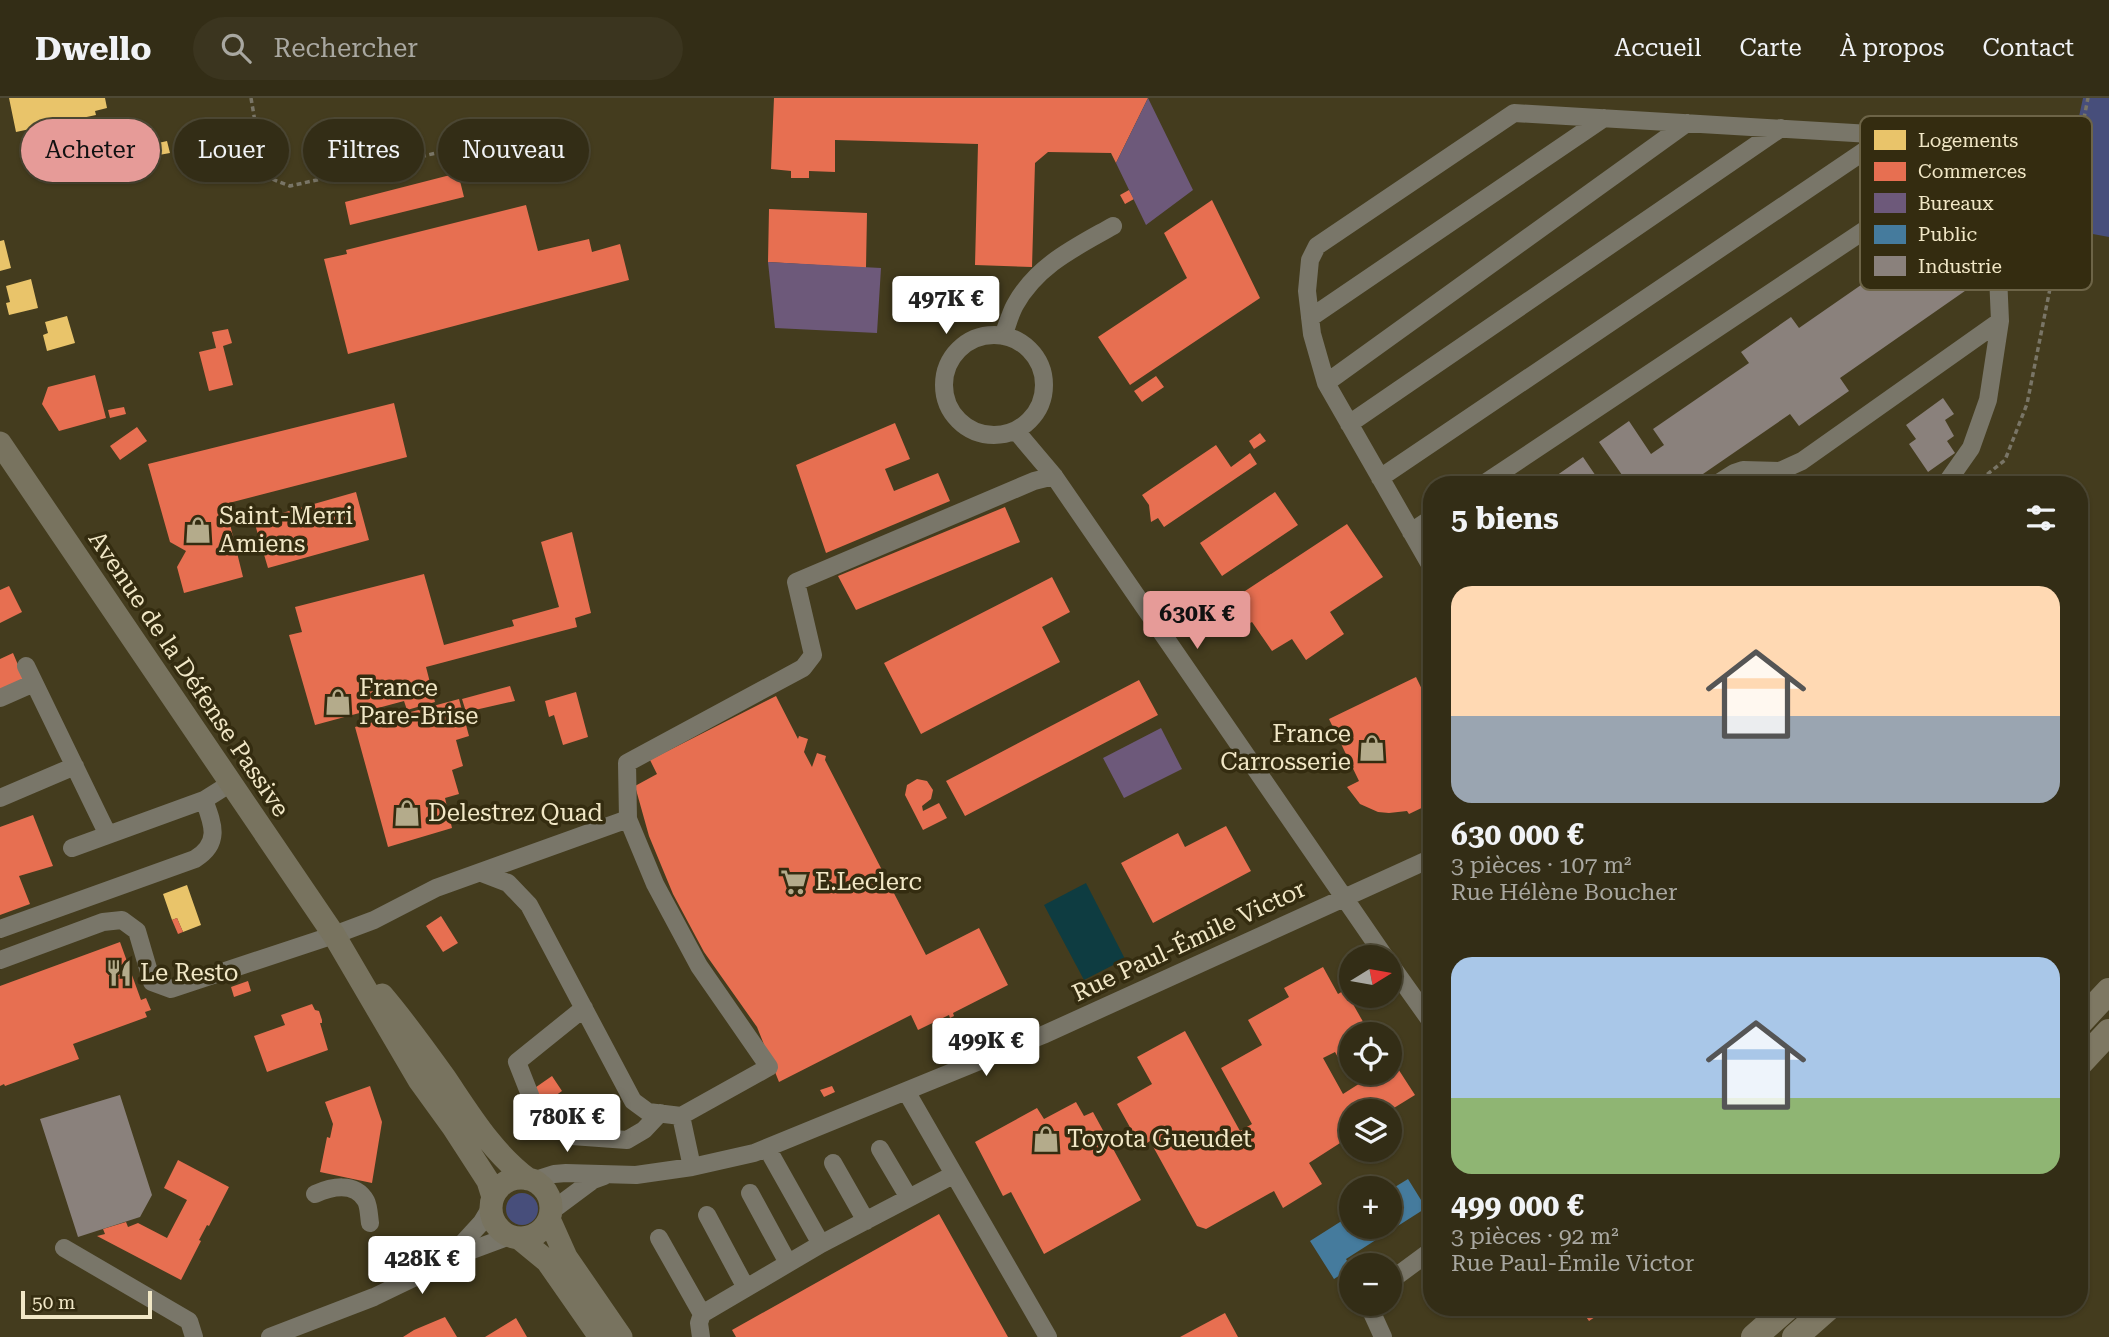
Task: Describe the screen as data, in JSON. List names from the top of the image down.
{
  "streets": {
    "main road": ["Avenue de la Défense Passive"],
    "street": ["Rue Paul-Émile Victor"]
  },
  "crossings": [
    ["Avenue de la Défense Passive", "Rue Paul-Émile Victor"]
  ],
  "places": {
    "shop": [
      "Saint-Merri Amiens",
      "France Pare-Brise",
      "France Carrosserie",
      "Delestrez Quad",
      "Toyota Gueudet"
    ],
    "supermarket": ["E.Leclerc"],
    "restaurant": ["Le Resto"]
  },
  "legend": [
    "Logements",
    "Commerces",
    "Bureaux",
    "Public",
    "Industrie"
  ],
  "scale_bar": "50 m",
  "north": "right",
  "page": {
    "header": "Dwello",
    "search": "Rechercher",
    "nav": [
      "Accueil",
      "Carte",
      "À propos",
      "Contact"
    ],
    "chip": [
      "Acheter",
      "Louer",
      "Filtres",
      "Nouveau"
    ],
    "price": [
      "497K €",
      "630K €",
      "499K €",
      "780K €",
      "428K €"
    ],
    "heading": "5 biens",
    "list": [
      {
        "name": "630 000 €",
        "note": "3 pièces · 107 m² · Rue Hélène Boucher"
      },
      {
        "name": "499 000 €",
        "note": "3 pièces · 92 m² · Rue Paul-Émile Victor"
      }
    ],
    "map_buttons": ["+", "−"],
    "scale": "50 m"
  }
}
